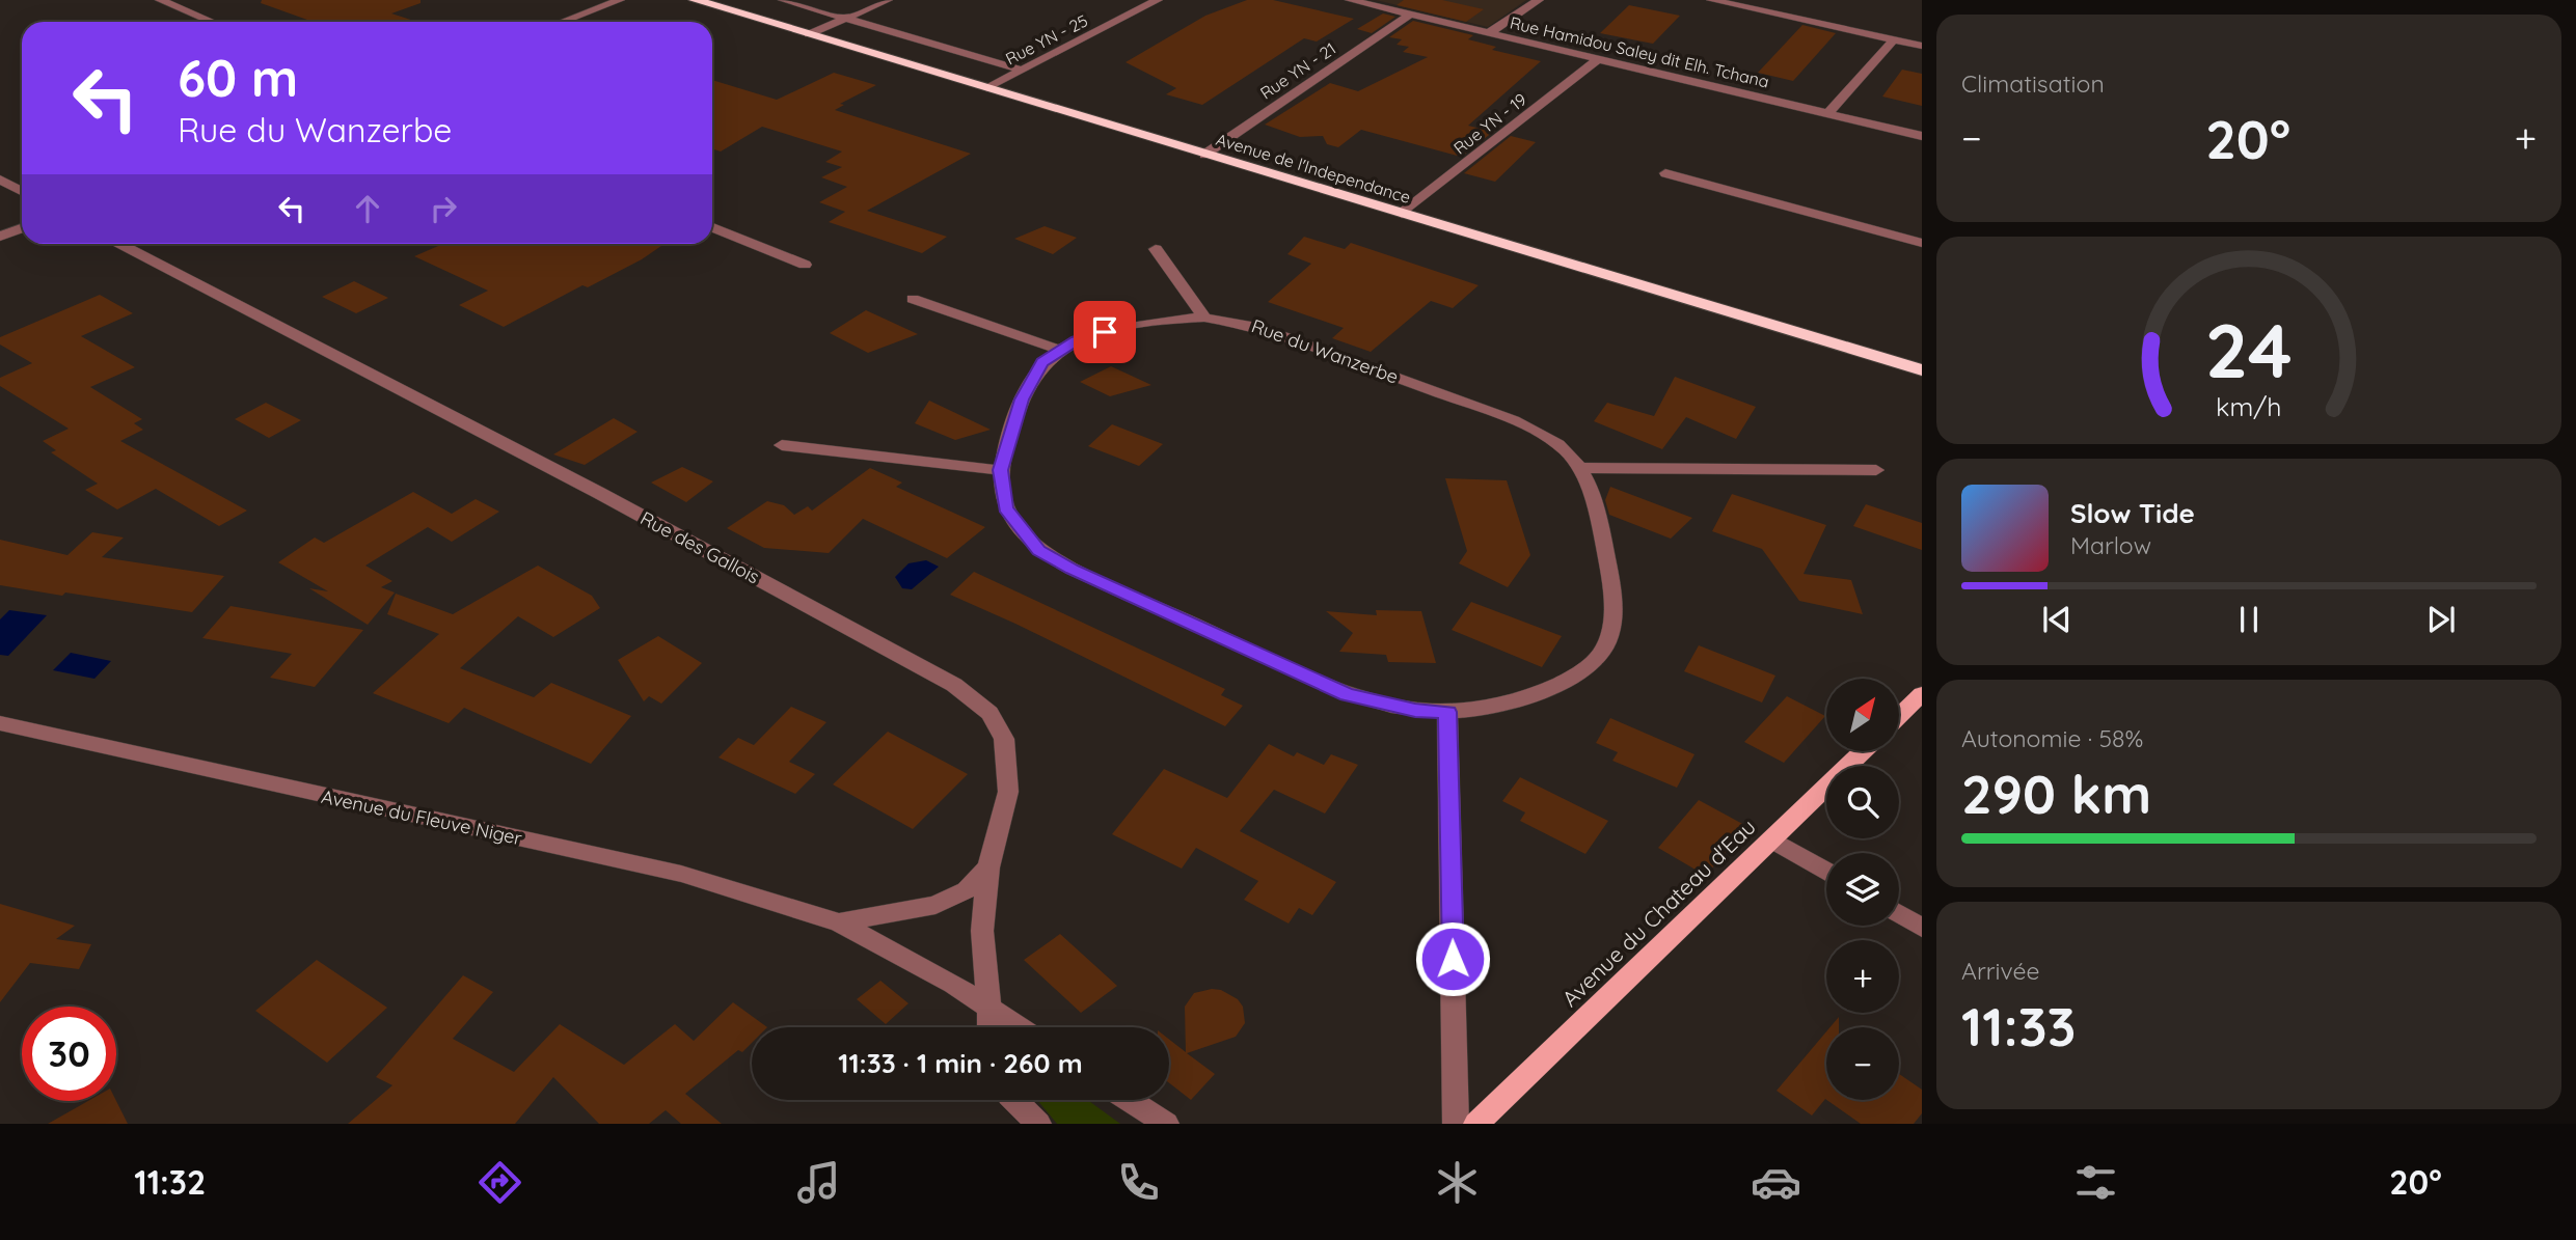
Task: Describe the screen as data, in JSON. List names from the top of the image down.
{
  "streets": {
    "highway": ["Avenue de l'Independance"],
    "main road": ["Avenue du Chateau d'Eau"],
    "street": [
      "Rue YN - 25",
      "Rue Hamidou Saley dit Elh. Tchana",
      "Rue YN - 21",
      "Rue YN - 19",
      "Rue du Wanzerbe",
      "Rue des Gallois",
      "Avenue du Fleuve Niger"
    ]
  },
  "crossings": [
    ["Rue YN - 25", "Avenue de l'Independance"],
    ["Rue Hamidou Saley dit Elh. Tchana", "Rue YN - 21"],
    ["Rue Hamidou Saley dit Elh. Tchana", "Rue YN - 19"],
    ["Rue YN - 21", "Avenue de l'Independance"],
    ["Rue YN - 19", "Avenue de l'Independance"],
    ["Rue des Gallois", "Avenue du Fleuve Niger"]
  ],
  "north": "top right",
  "page": {
    "tile": [
      "Climatisation",
      ["Autonomie · 58%", "290 km"],
      ["Arrivée", "11:33"]
    ],
    "turn": ["60 m", "Rue du Wanzerbe"],
    "heat": ["−", "20°", "+"],
    "song": ["Slow Tide", "Marlow"],
    "map_buttons": ["+", "−"],
    "limit": "30",
    "trip": "11:33 · 1 min · 260 m",
    "tabs": ["11:32", "20°"],
    "gauge": ["24", "km/h"]
  }
}
